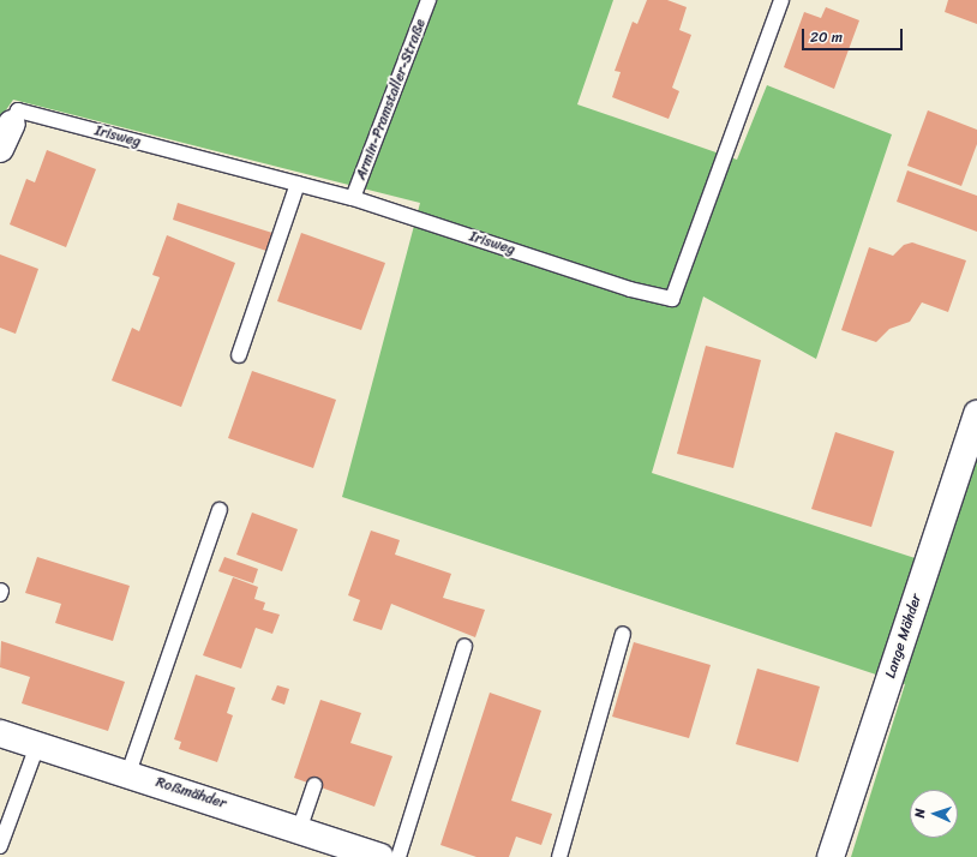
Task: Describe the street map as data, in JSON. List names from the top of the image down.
{
  "streets": {
    "street": ["Lange Mähder", "Roßmähder"],
    "lane": ["Armin-Pramstaller-Straße", "Irisweg"]
  },
  "crossings": [
    ["Armin-Pramstaller-Straße", "Irisweg"]
  ],
  "scale_bar": "20 m",
  "north": "left"
}
